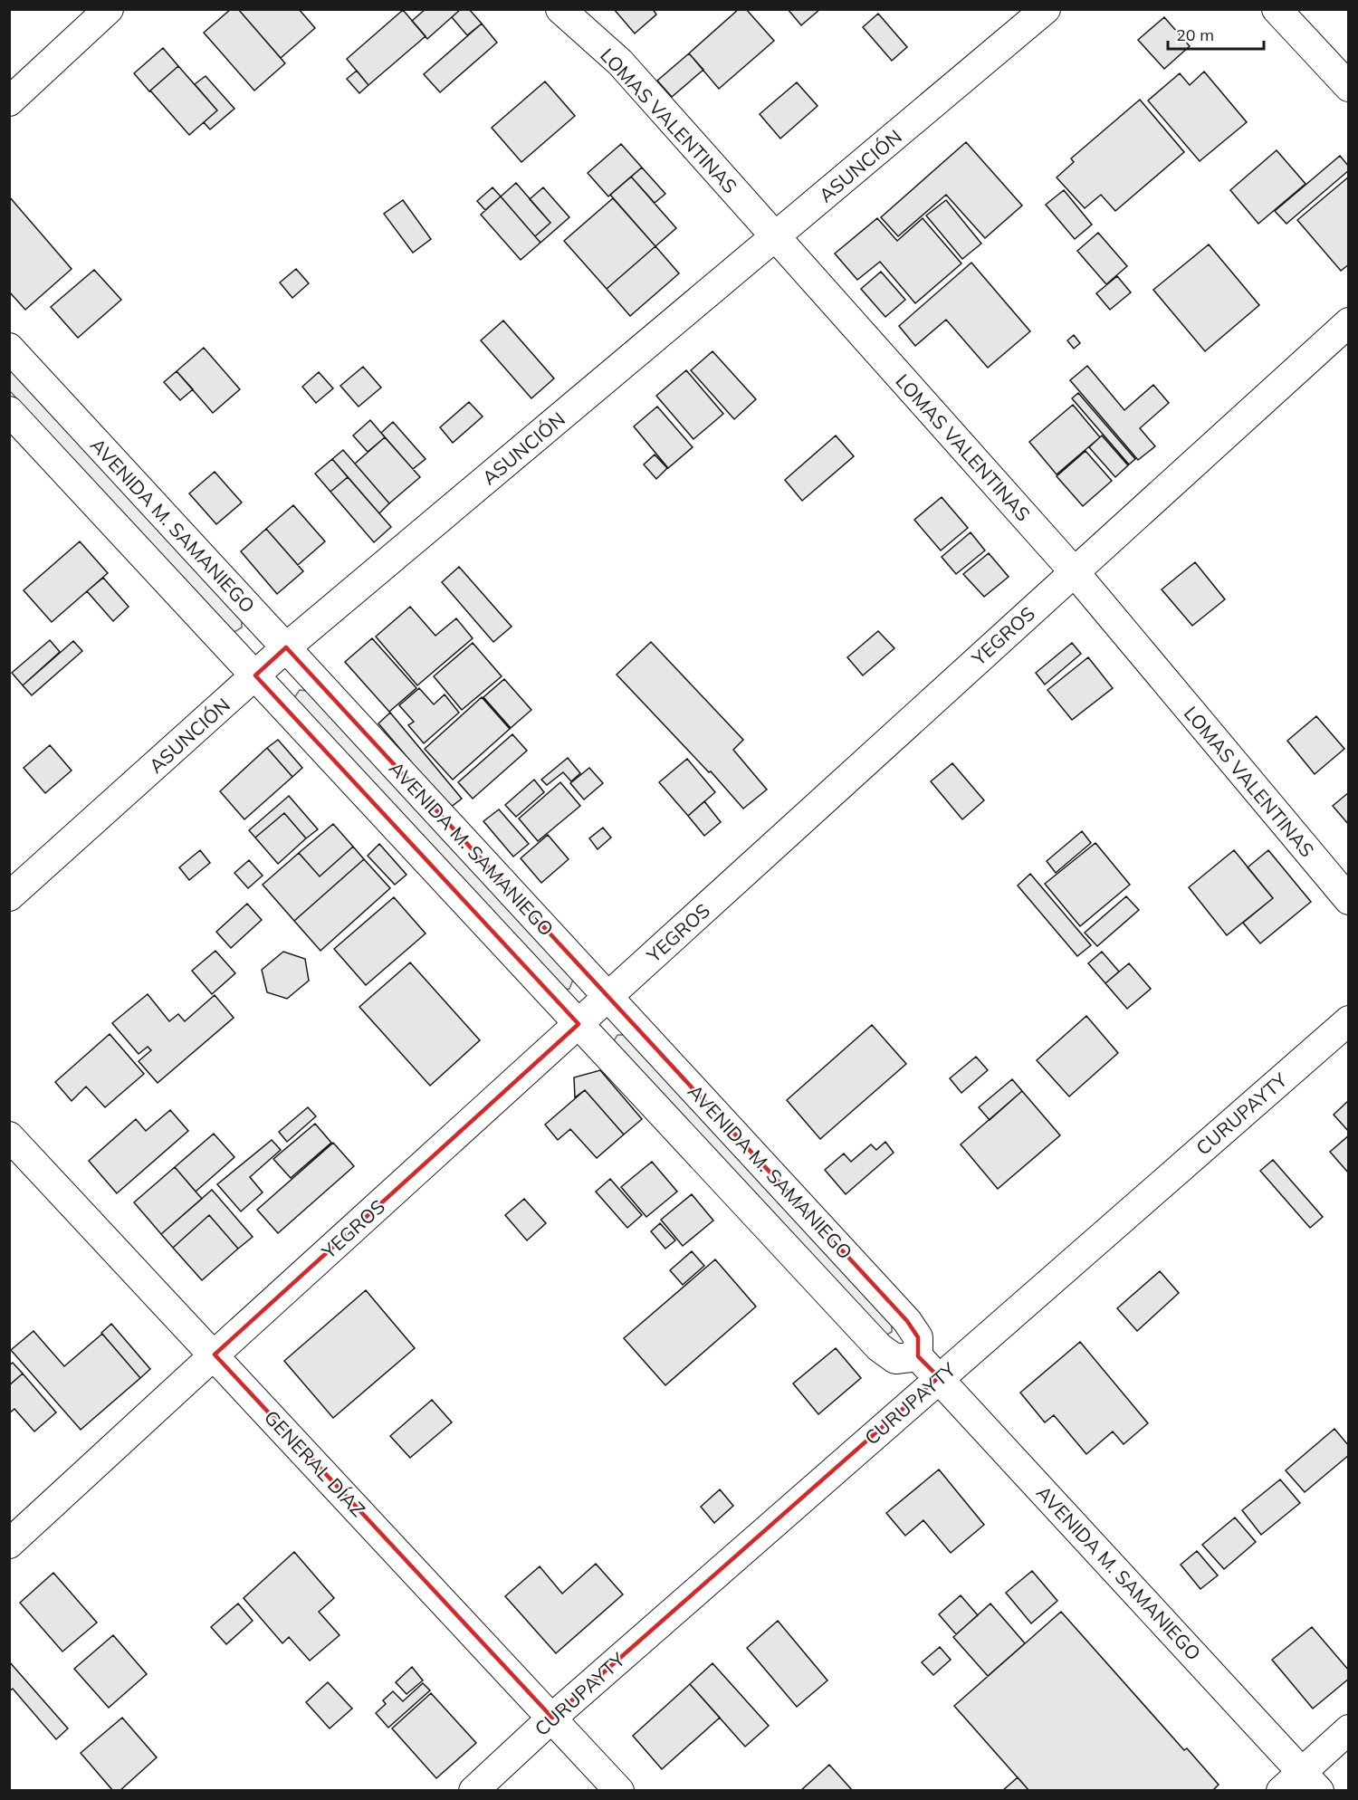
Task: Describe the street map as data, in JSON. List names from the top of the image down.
{
  "streets": {
    "street": [
      "LOMAS VALENTINAS",
      "ASUNCIÓN",
      "AVENIDA M. SAMANIEGO",
      "YEGROS",
      "CURUPAYTY",
      "GENERAL DÍAZ"
    ]
  },
  "crossings": [
    ["LOMAS VALENTINAS", "ASUNCIÓN"],
    ["LOMAS VALENTINAS", "YEGROS"],
    ["ASUNCIÓN", "AVENIDA M. SAMANIEGO"],
    ["AVENIDA M. SAMANIEGO", "YEGROS"],
    ["AVENIDA M. SAMANIEGO", "CURUPAYTY"],
    ["YEGROS", "GENERAL DÍAZ"],
    ["CURUPAYTY", "GENERAL DÍAZ"]
  ],
  "scale_bar": "20 m"
}
